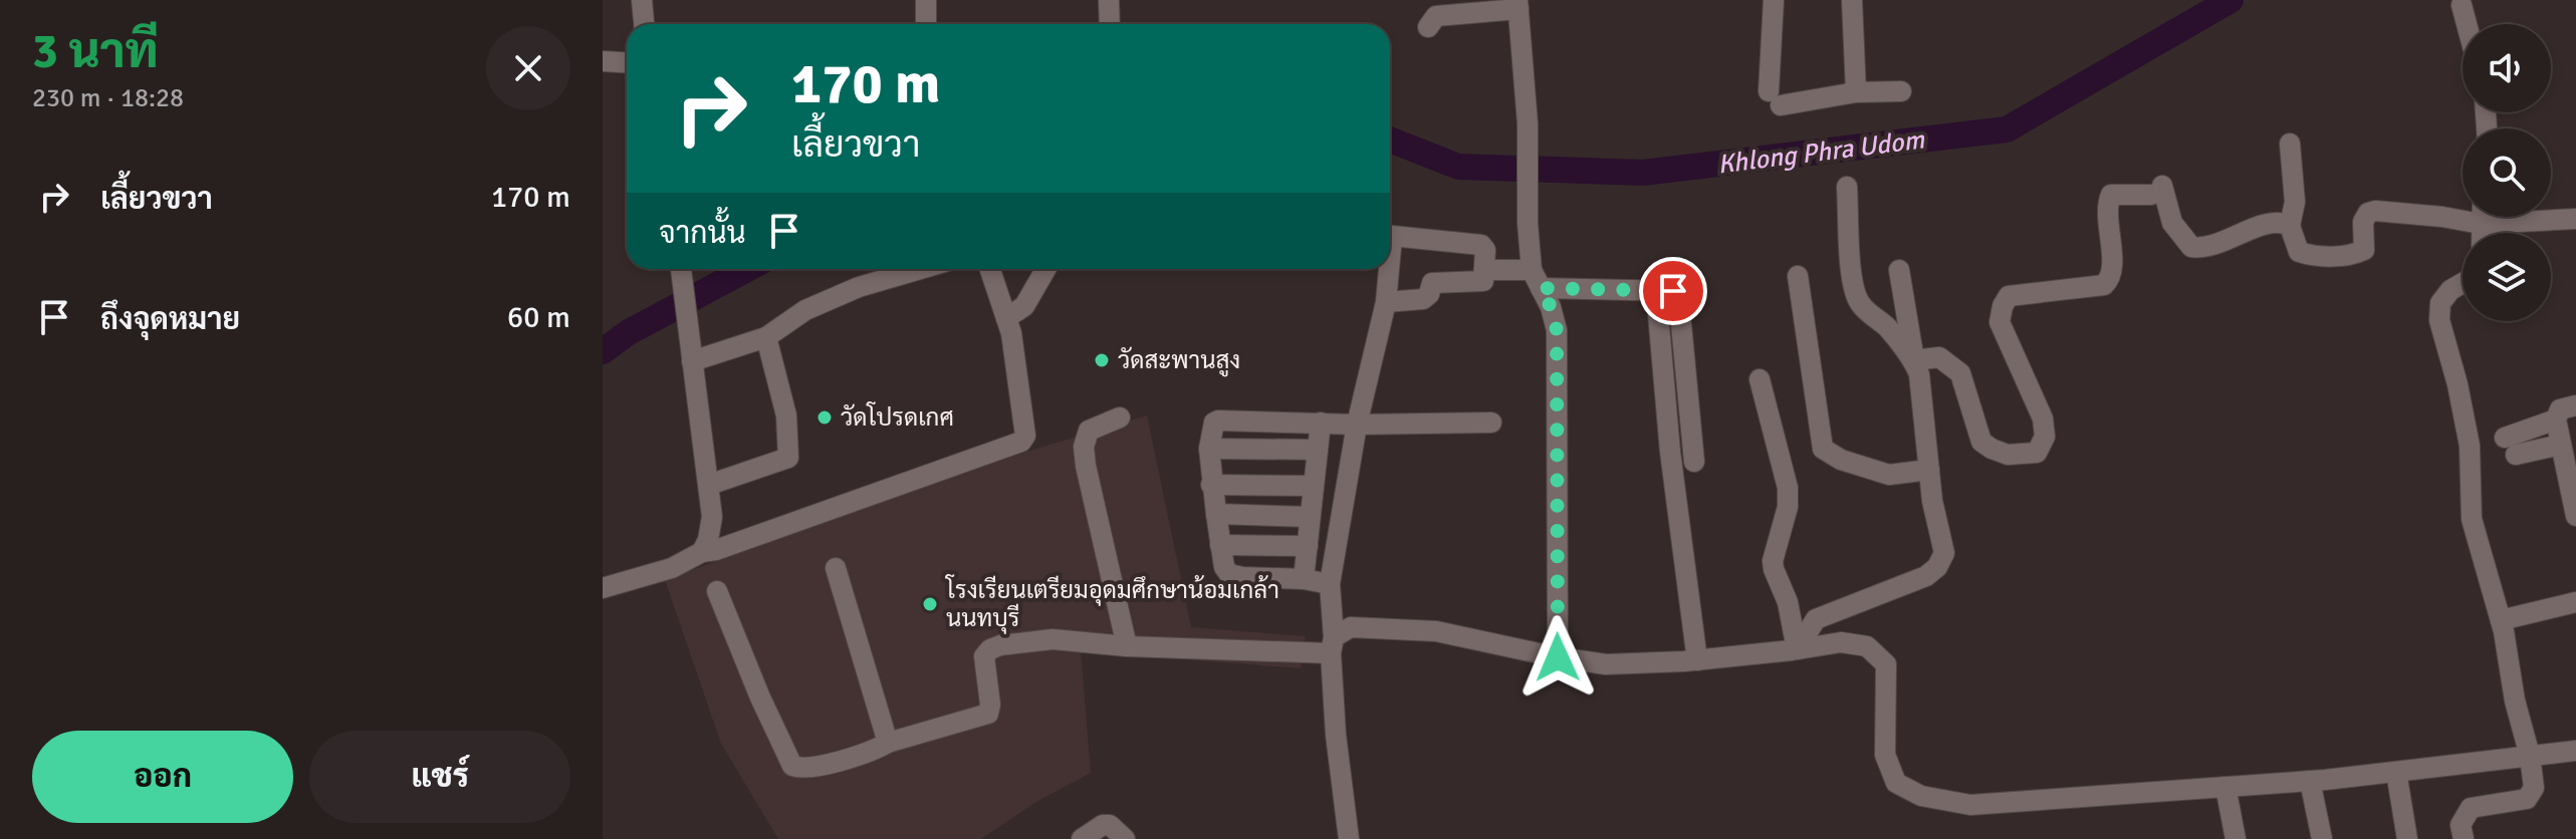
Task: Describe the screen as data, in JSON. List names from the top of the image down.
{
  "water": ["Khlong Phra Udom"],
  "places": ["วัดสะพานสูง", "วัดโปรดเกศ", "โรงเรียนเตรียมอุดมศึกษาน้อมเกล้า นนทบุรี"],
  "page": {
    "heading": ["3 นาที", "230 m · 18:28"],
    "turn": ["170 m", "เลี้ยวขวา"],
    "list": [
      {
        "name": "เลี้ยวขวา",
        "value": "170 m"
      },
      {
        "name": "ถึงจุดหมาย",
        "value": "60 m"
      }
    ],
    "then": "จากนั้น",
    "buttons": ["ออก", "แชร์"]
  }
}
